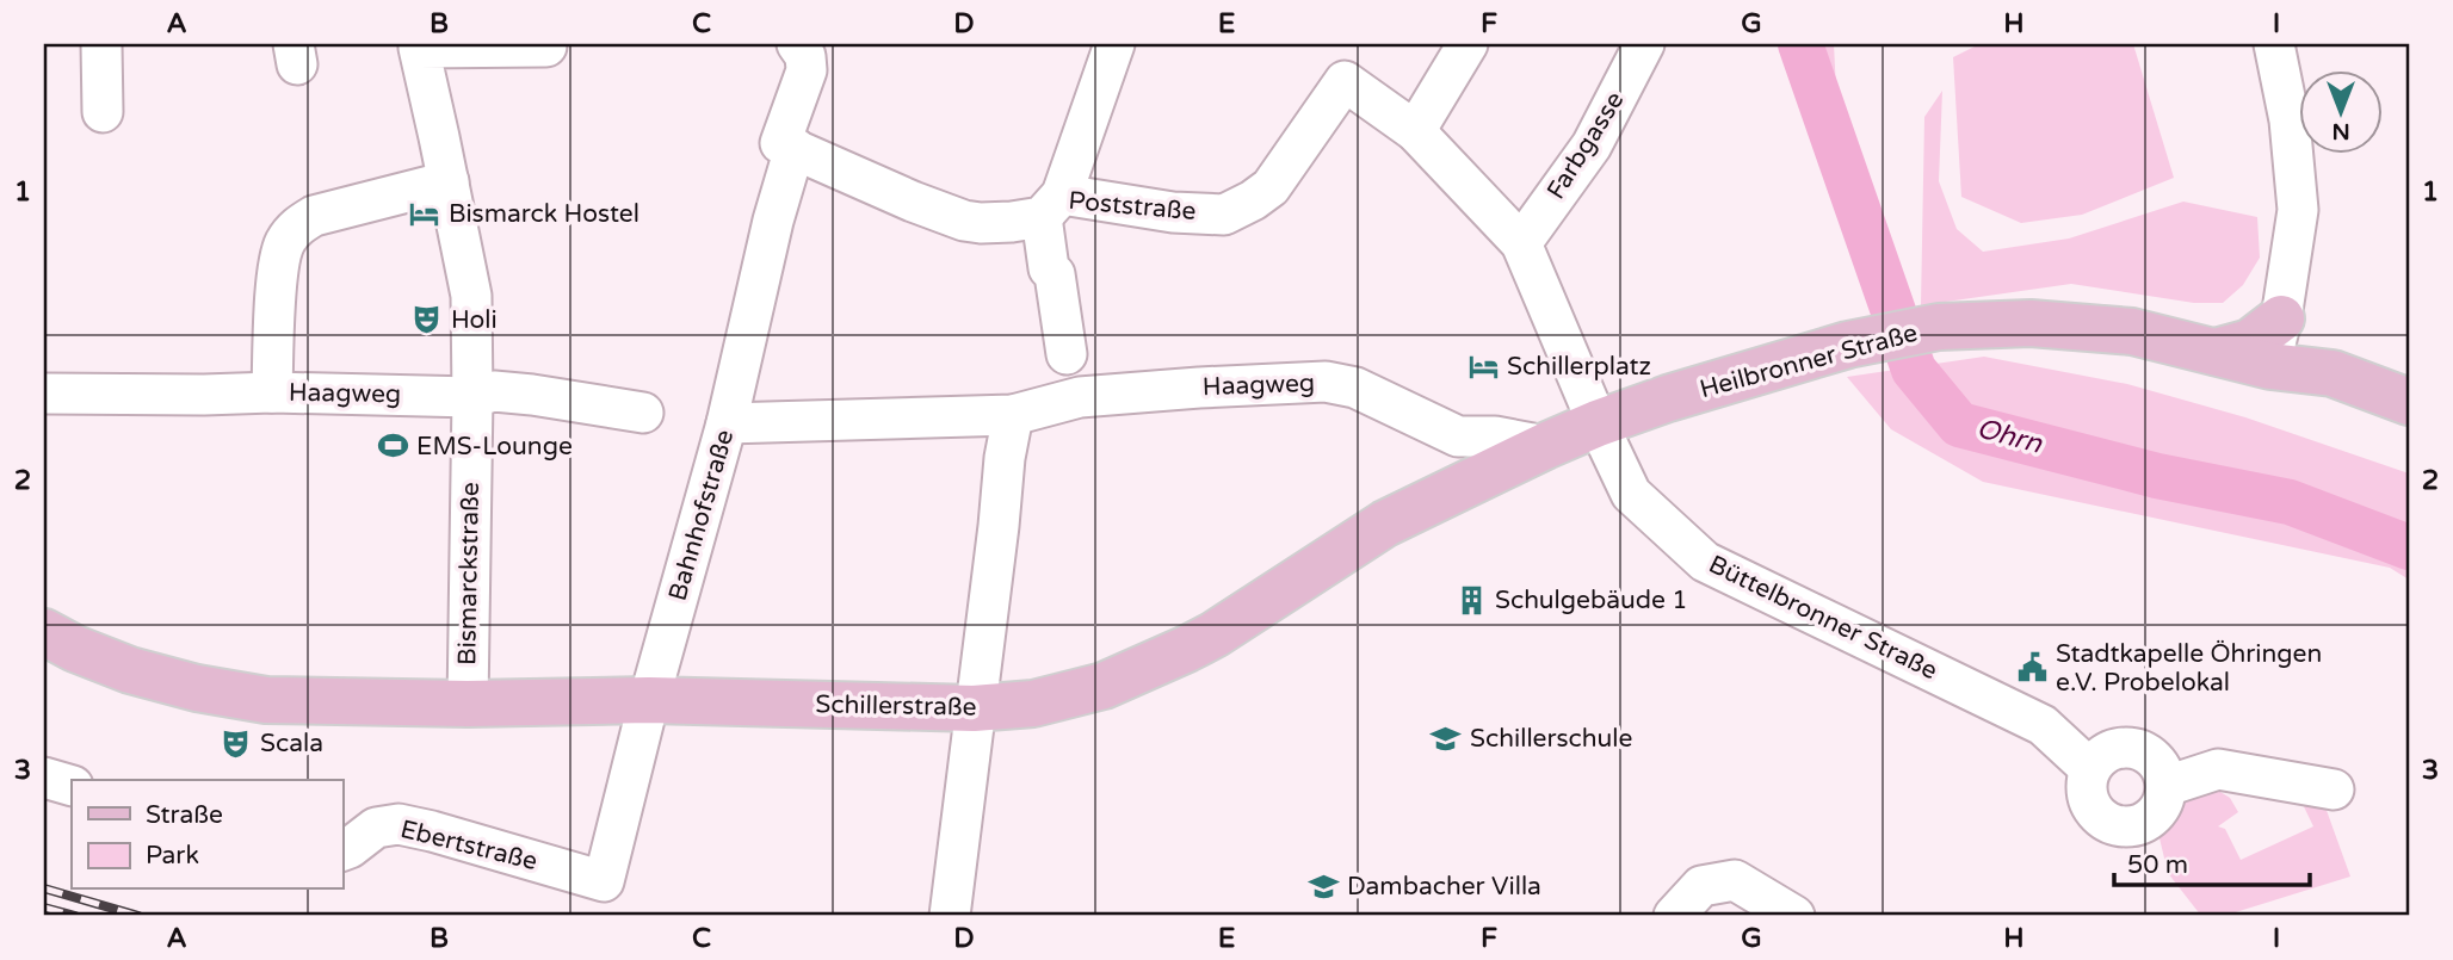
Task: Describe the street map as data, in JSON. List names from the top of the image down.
{
  "streets": {
    "main road": ["Heilbronner Straße", "Schillerstraße"],
    "street": [
      "Farbgasse",
      "Poststraße",
      "Haagweg",
      "Bahnhofstraße",
      "Bismarckstraße",
      "Büttelbronner Straße",
      "Ebertstraße"
    ]
  },
  "crossings": [
    ["Farbgasse", "Büttelbronner Straße"],
    ["Poststraße", "Bahnhofstraße"],
    ["Heilbronner Straße", "Büttelbronner Straße"],
    ["Heilbronner Straße", "Schillerstraße"],
    ["Haagweg", "Bahnhofstraße"],
    ["Haagweg", "Bismarckstraße"],
    ["Haagweg", "Schillerstraße"],
    ["Bahnhofstraße", "Schillerstraße"],
    ["Bahnhofstraße", "Ebertstraße"],
    ["Bismarckstraße", "Schillerstraße"],
    ["Büttelbronner Straße", "Schillerstraße"]
  ],
  "water": ["Ohrn"],
  "places": {
    "hotel": ["Bismarck Hostel", "Schillerplatz"],
    "theatre": ["Holi", "Scala"],
    "sports": ["EMS-Lounge"],
    "building": ["Schulgebäude 1"],
    "public building": ["Stadtkapelle Öhringen e.V. Probelokal"],
    "school or university": ["Schillerschule", "Dambacher Villa"]
  },
  "legend": ["Straße", "Park"],
  "scale_bar": "50 m",
  "north": "bottom",
  "grid": {
    "columns": [
      "A",
      "B",
      "C",
      "D",
      "E",
      "F",
      "G",
      "H",
      "I"
    ],
    "rows": ["1", "2", "3"]
  }
}
